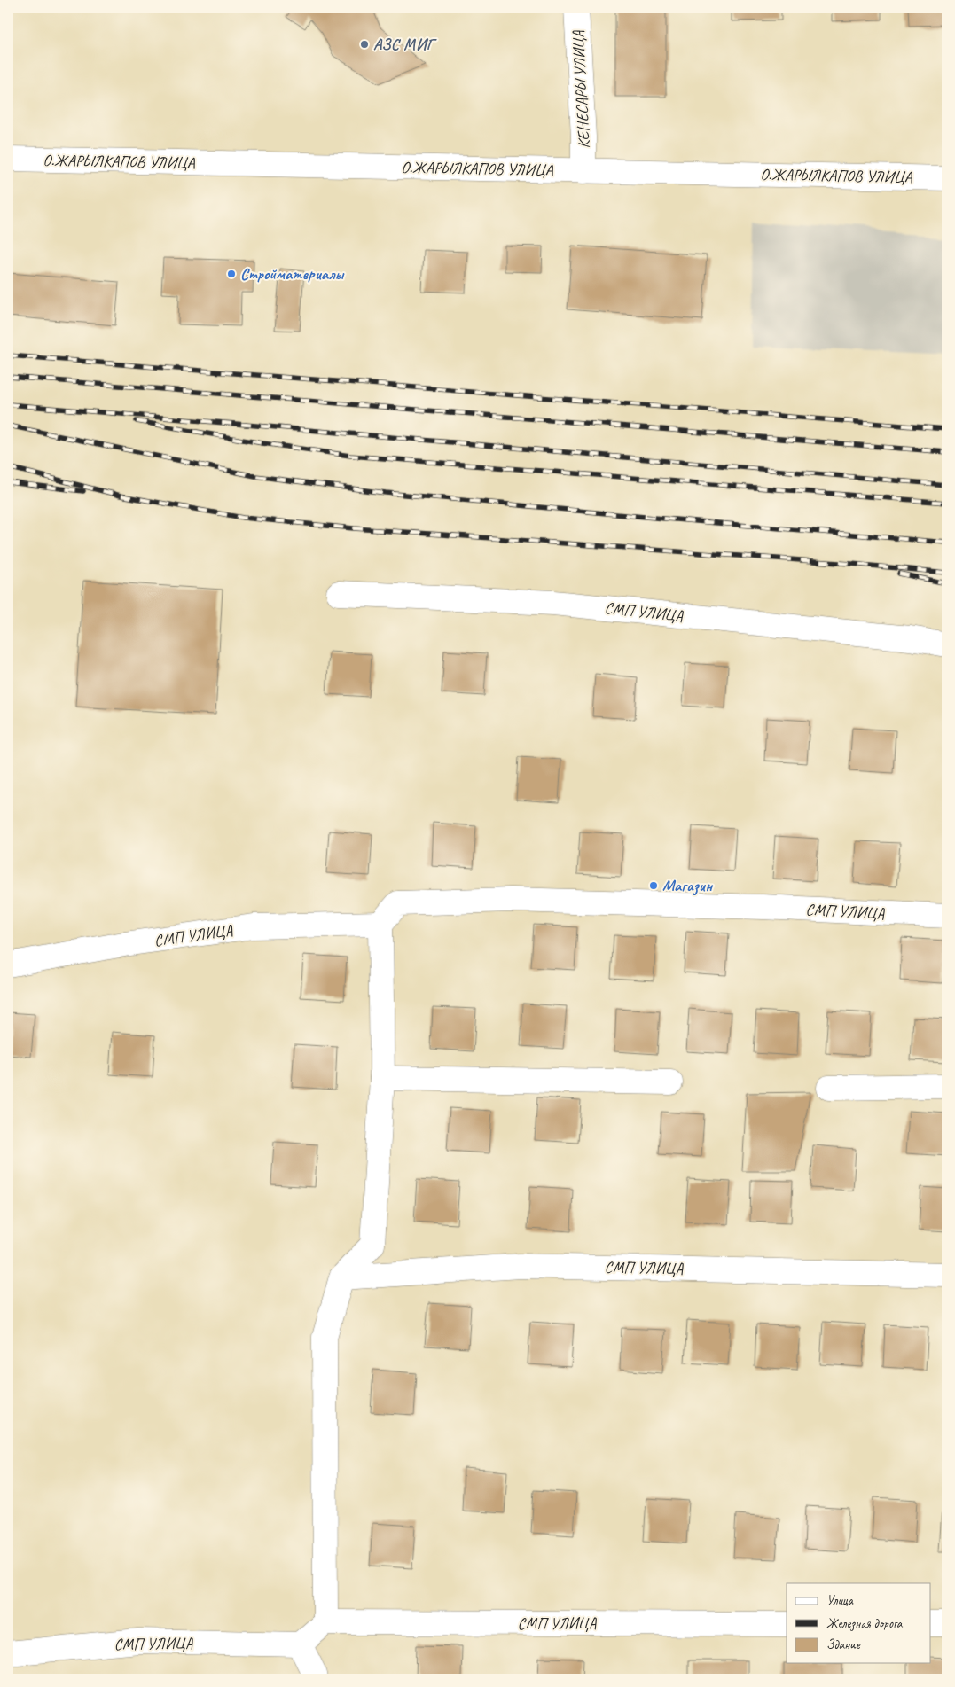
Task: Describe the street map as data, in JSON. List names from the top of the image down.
{
  "streets": {
    "street": ["КЕНЕСАРЫ УЛИЦА", "О.ЖАРЫЛКАПОВ УЛИЦА", "СМП УЛИЦА"]
  },
  "crossings": [
    ["КЕНЕСАРЫ УЛИЦА", "О.ЖАРЫЛКАПОВ УЛИЦА"]
  ],
  "places": ["АЗС МИГ", "Стройматериалы", "Магазин"],
  "legend": ["Улица", "Железная дорога", "Здание"]
}
